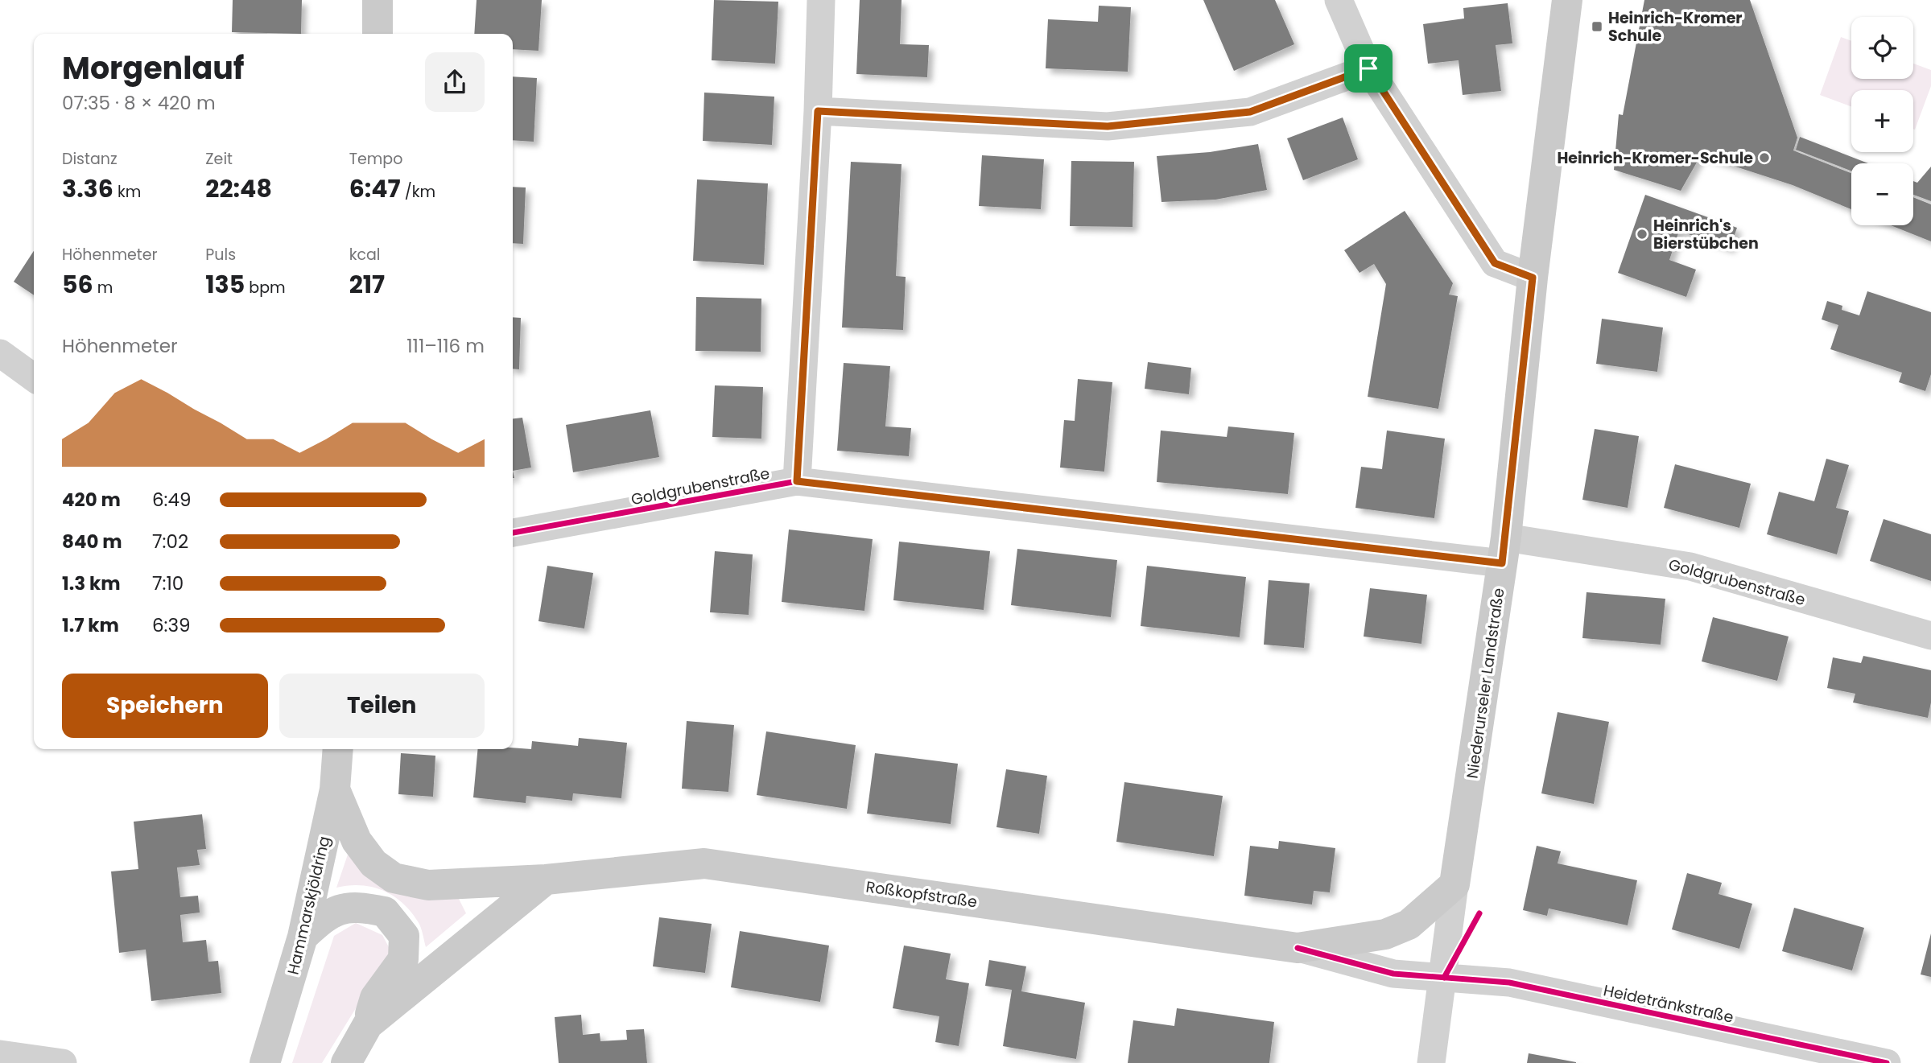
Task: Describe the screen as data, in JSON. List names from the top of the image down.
{
  "streets": {
    "main road": ["Niederurseler Landstraße", "Roßkopfstraße", "Hammarskjöldring"],
    "street": ["Goldgrubenstraße", "Heidetränkstraße"]
  },
  "crossings": [
    ["Goldgrubenstraße", "Niederurseler Landstraße"],
    ["Niederurseler Landstraße", "Roßkopfstraße"],
    ["Niederurseler Landstraße", "Heidetränkstraße"],
    ["Roßkopfstraße", "Hammarskjöldring"],
    ["Roßkopfstraße", "Heidetränkstraße"]
  ],
  "places": {
    "transit": ["Heinrich-Kromer Schule"],
    "other": ["Heinrich-Kromer-Schule", "Heinrich's Bierstübchen"]
  },
  "page": {
    "map_buttons": ["+", "−"],
    "heading": ["Morgenlauf", "07:35 · 8 × 420 m"],
    "stats": [
      ["Distanz", "3.36 km"],
      ["Zeit", "22:48"],
      ["Tempo", "6:47 /km"],
      ["Höhenmeter", "56 m"],
      ["Puls", "135 bpm"],
      ["kcal", "217"]
    ],
    "chart": ["Höhenmeter", "111–116 m"],
    "list": [
      {
        "name": "420 m",
        "note": "6:49"
      },
      {
        "name": "840 m",
        "note": "7:02"
      },
      {
        "name": "1.3 km",
        "note": "7:10"
      },
      {
        "name": "1.7 km",
        "note": "6:39"
      }
    ],
    "buttons": ["Speichern", "Teilen"]
  }
}
